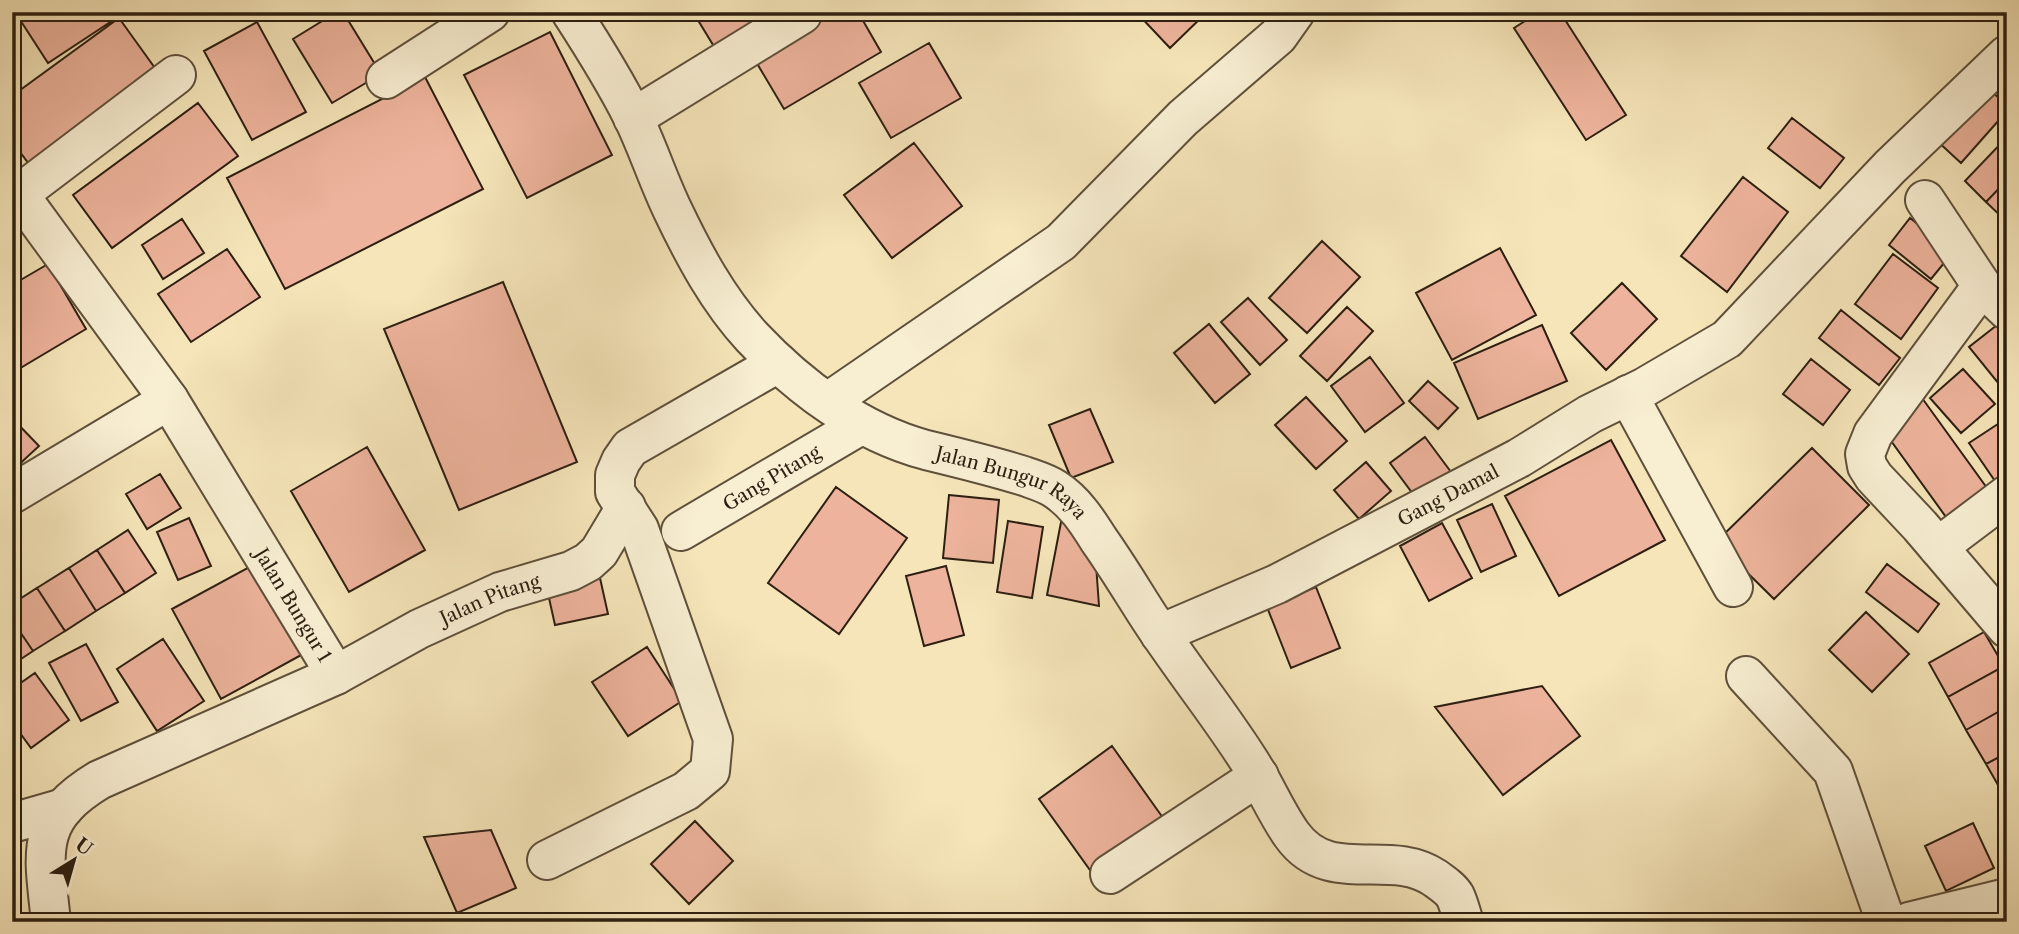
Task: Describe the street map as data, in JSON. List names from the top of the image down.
{
  "streets": {
    "street": [
      "Gang Pitang",
      "Jalan Bungur Raya",
      "Gang Damal",
      "Jalan Pitang",
      "Jalan Bungur 1"
    ]
  },
  "crossings": [
    ["Gang Pitang", "Jalan Bungur Raya"],
    ["Jalan Bungur Raya", "Gang Damal"],
    ["Jalan Pitang", "Jalan Bungur 1"]
  ],
  "north": "top right"
}
